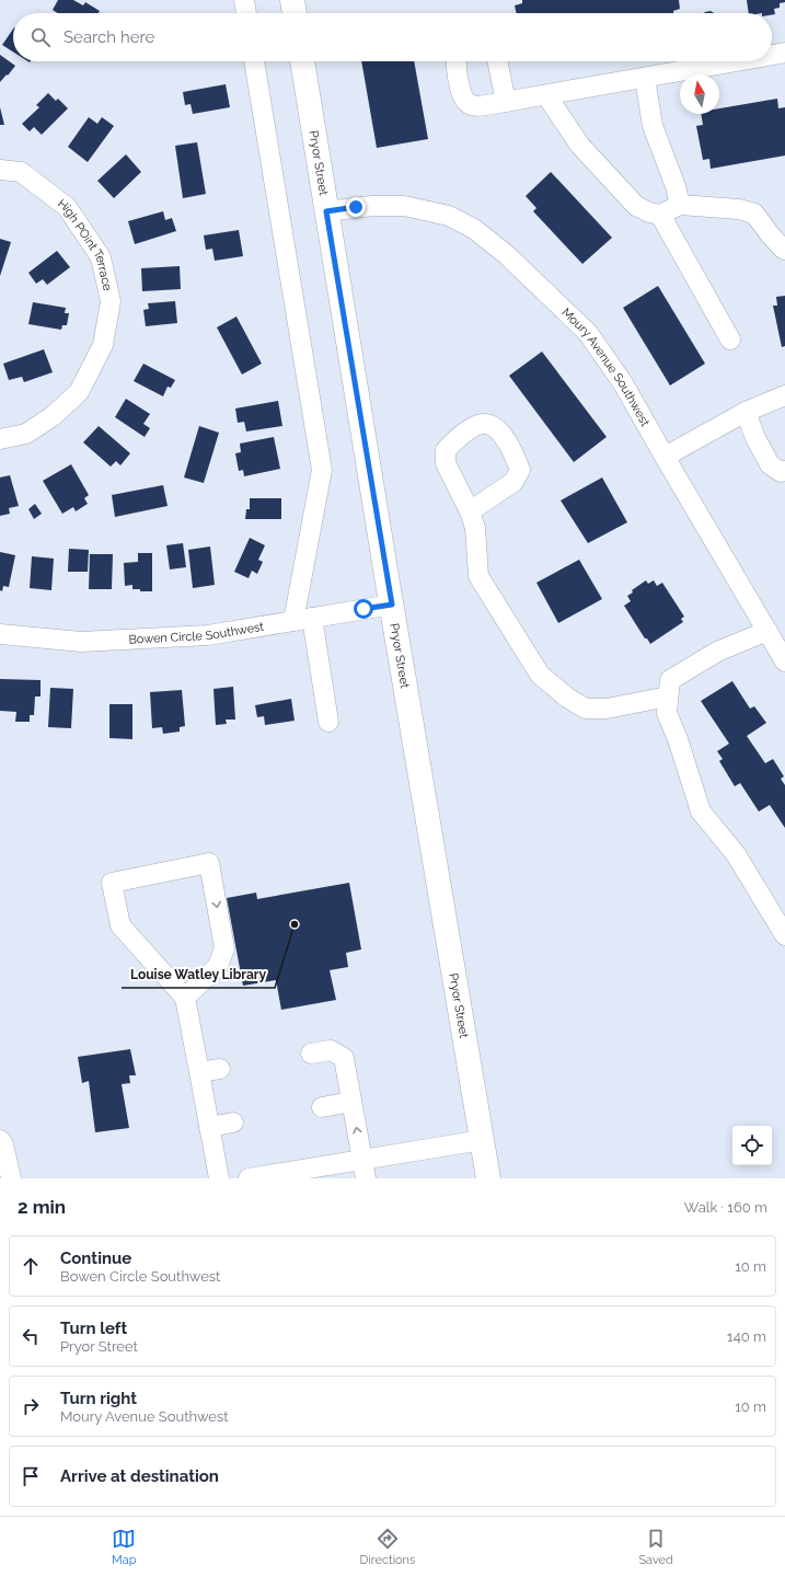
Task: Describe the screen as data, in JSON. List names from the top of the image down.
{
  "streets": {
    "main road": ["Pryor Street"],
    "street": ["High POint Terrace", "Moury Avenue Southwest", "Bowen Circle Southwest"]
  },
  "crossings": [
    ["Pryor Street", "Moury Avenue Southwest"],
    ["Pryor Street", "Bowen Circle Southwest"]
  ],
  "places": ["Louise Watley Library"],
  "north": "top",
  "page": {
    "search": "Search here",
    "heading": ["2 min", "Walk · 160 m"],
    "list": [
      ["Continue", "Bowen Circle Southwest", "10 m"],
      ["Turn left", "Pryor Street", "140 m"],
      ["Turn right", "Moury Avenue Southwest", "10 m"],
      "Arrive at destination"
    ],
    "nav": ["Map", "Directions", "Saved"]
  }
}
